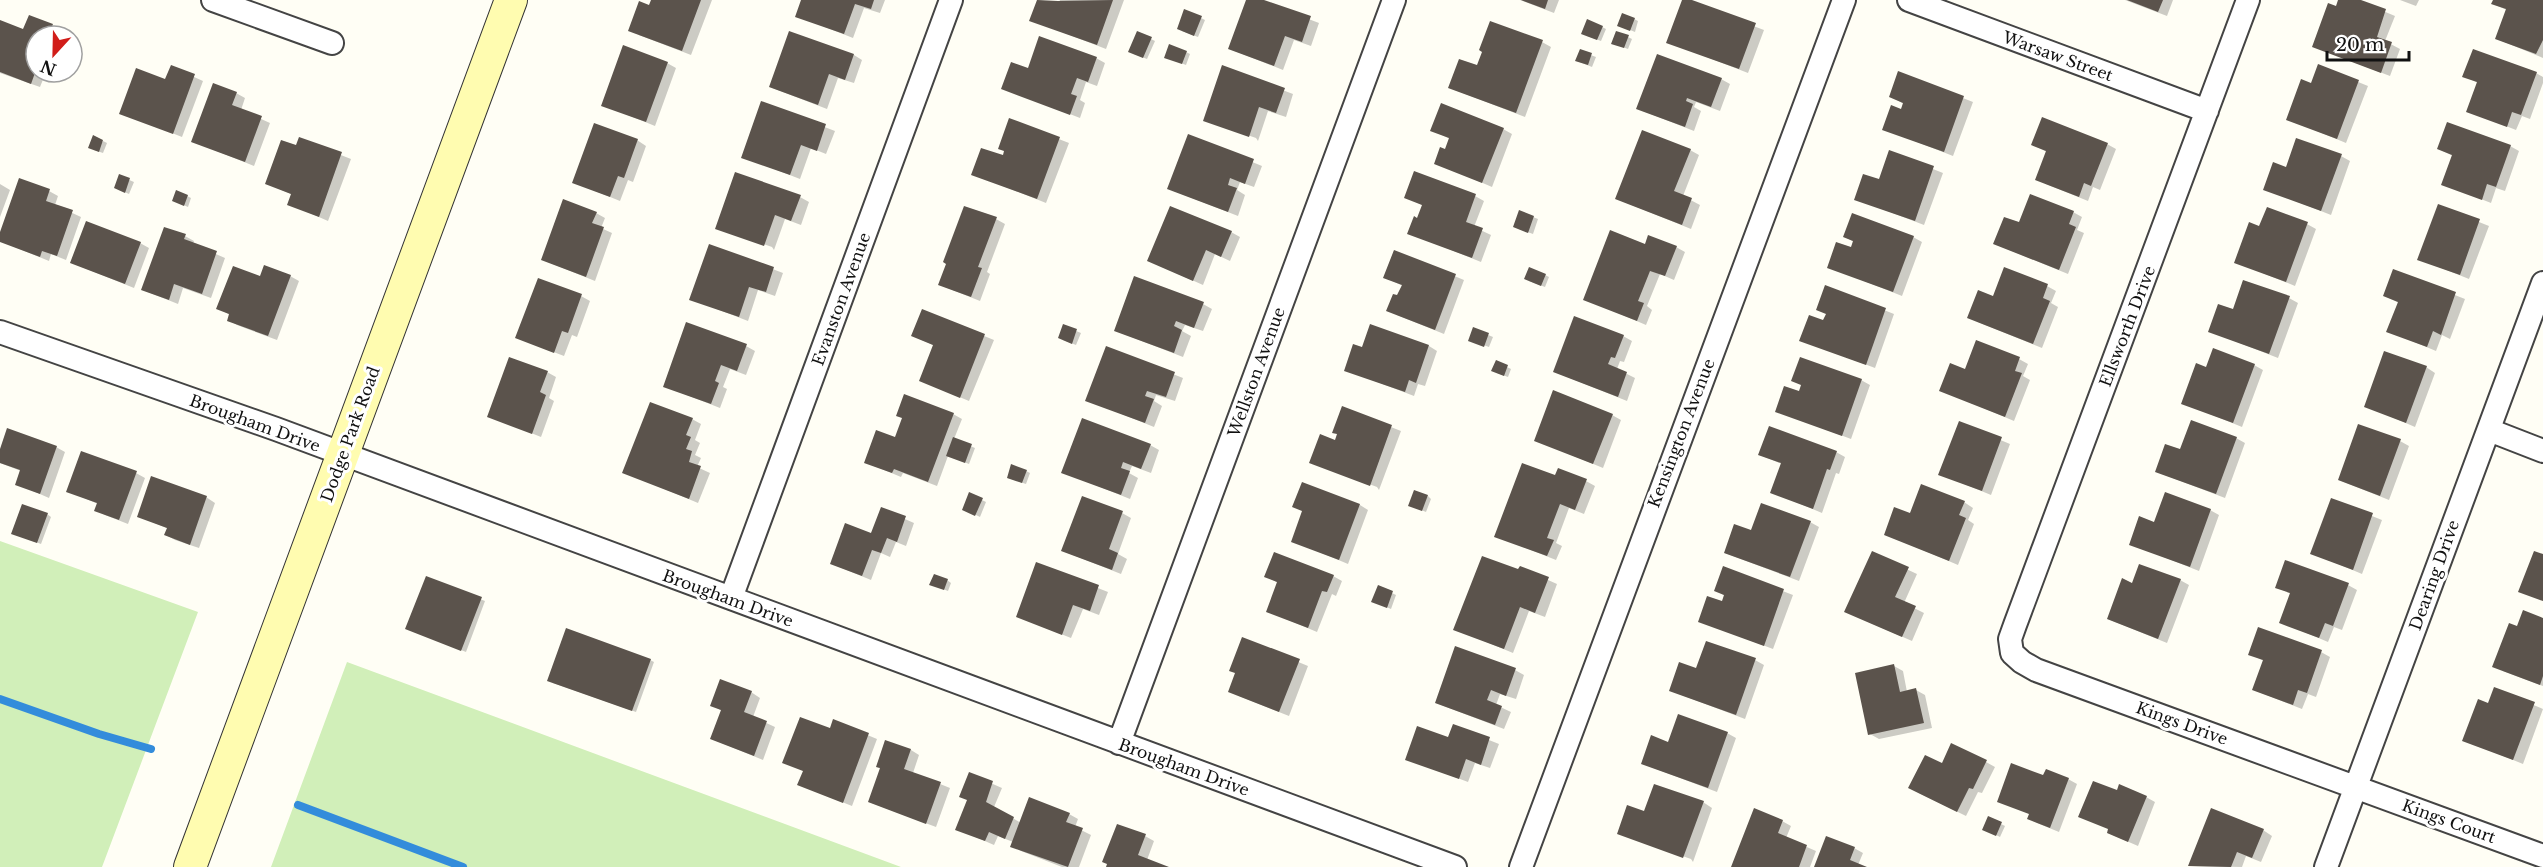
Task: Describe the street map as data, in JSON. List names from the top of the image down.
{
  "streets": {
    "street": [
      "Warsaw Street",
      "Evanston Avenue",
      "Ellsworth Drive",
      "Wellston Avenue",
      "Brougham Drive",
      "Kensington Avenue",
      "Dodge Park Road",
      "Dearing Drive",
      "Kings Drive",
      "Kings Court"
    ]
  },
  "crossings": [
    ["Warsaw Street", "Ellsworth Drive"],
    ["Evanston Avenue", "Brougham Drive"],
    ["Ellsworth Drive", "Kings Drive"],
    ["Wellston Avenue", "Brougham Drive"],
    ["Brougham Drive", "Dodge Park Road"],
    ["Dearing Drive", "Kings Drive"],
    ["Dearing Drive", "Kings Court"],
    ["Kings Drive", "Kings Court"]
  ],
  "scale_bar": "20 m",
  "north": "bottom"
}
